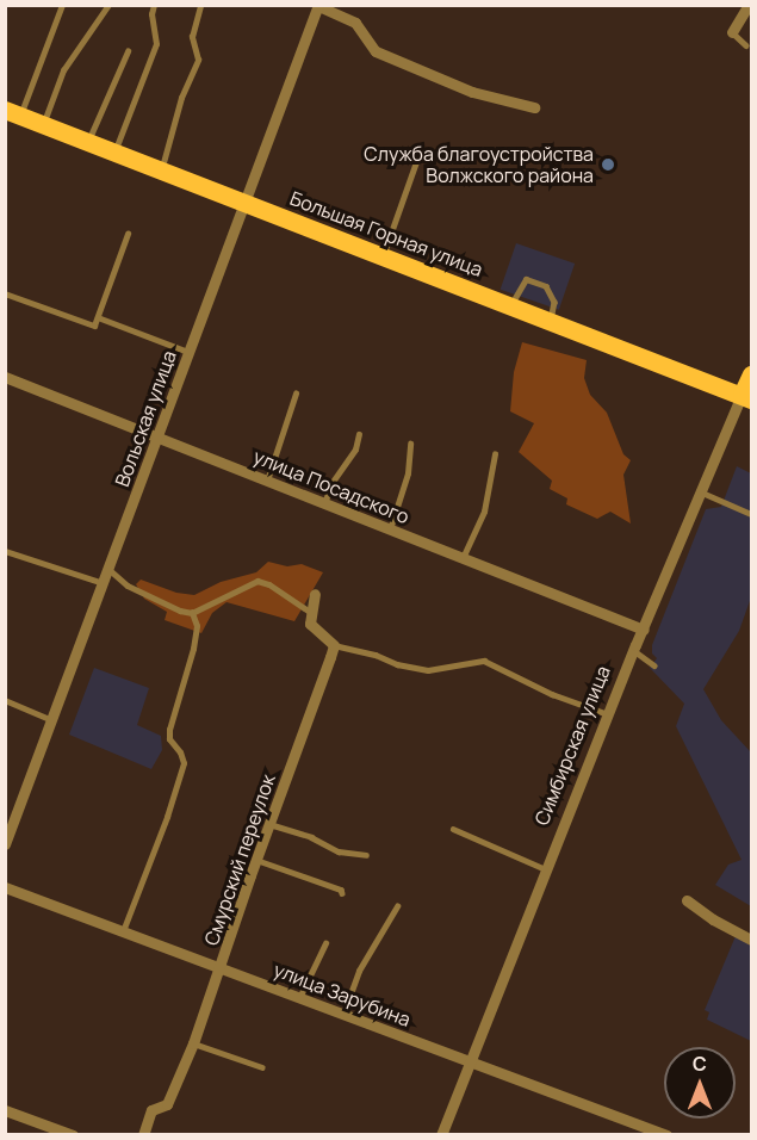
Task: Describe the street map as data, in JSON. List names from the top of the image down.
{
  "streets": {
    "main road": ["Большая Горная улица", "Симбирская улица"],
    "street": [
      "Вольская улица",
      "улица Посадского",
      "Смурский переулок",
      "улица Зарубина"
    ]
  },
  "crossings": [
    ["Большая Горная улица", "Вольская улица"],
    ["Большая Горная улица", "Симбирская улица"],
    ["Вольская улица", "улица Посадского"],
    ["улица Посадского", "Симбирская улица"],
    ["Симбирская улица", "улица Зарубина"],
    ["Смурский переулок", "улица Зарубина"]
  ],
  "places": ["Служба благоустройства Волжского района"],
  "north": "top"
}
